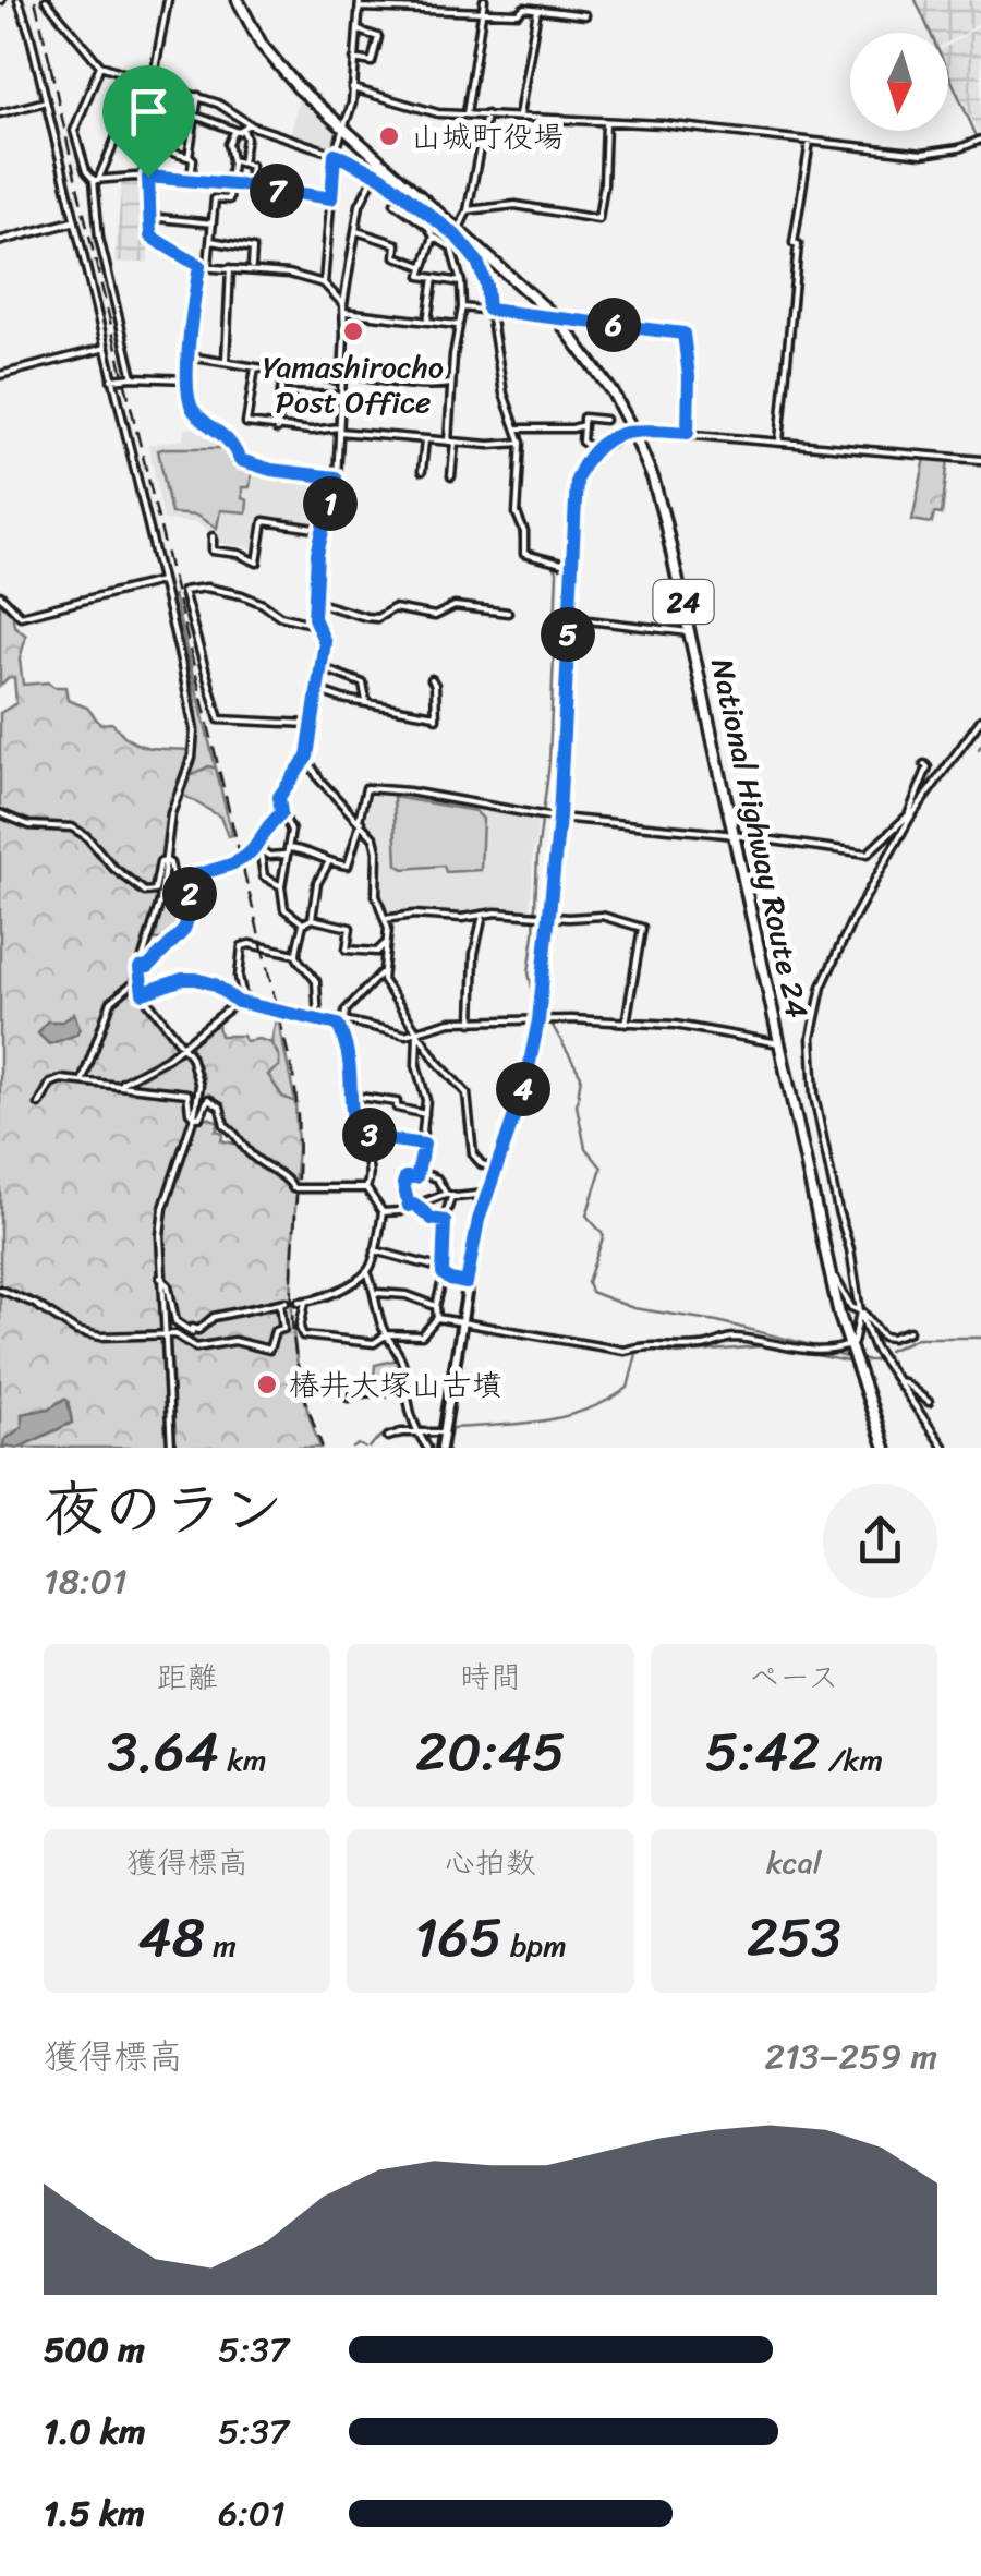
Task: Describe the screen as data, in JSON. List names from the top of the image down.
{
  "streets": {
    "highway": ["24", "National Highway Route 24"]
  },
  "places": ["山城町役場", "Yamashirocho Post Office", "椿井大塚山古墳"],
  "north": "bottom",
  "page": {
    "pins": [
      "7",
      "6",
      "1",
      "5",
      "2",
      "4",
      "3"
    ],
    "heading": ["夜のラン", "18:01"],
    "stats": [
      ["距離", "3.64 km"],
      ["時間", "20:45"],
      ["ペース", "5:42 /km"],
      ["獲得標高", "48 m"],
      ["心拍数", "165 bpm"],
      ["kcal", "253"]
    ],
    "chart": ["獲得標高", "213–259 m"],
    "list": [
      {
        "name": "500 m",
        "note": "5:37"
      },
      {
        "name": "1.0 km",
        "note": "5:37"
      },
      {
        "name": "1.5 km",
        "note": "6:01"
      }
    ]
  }
}
